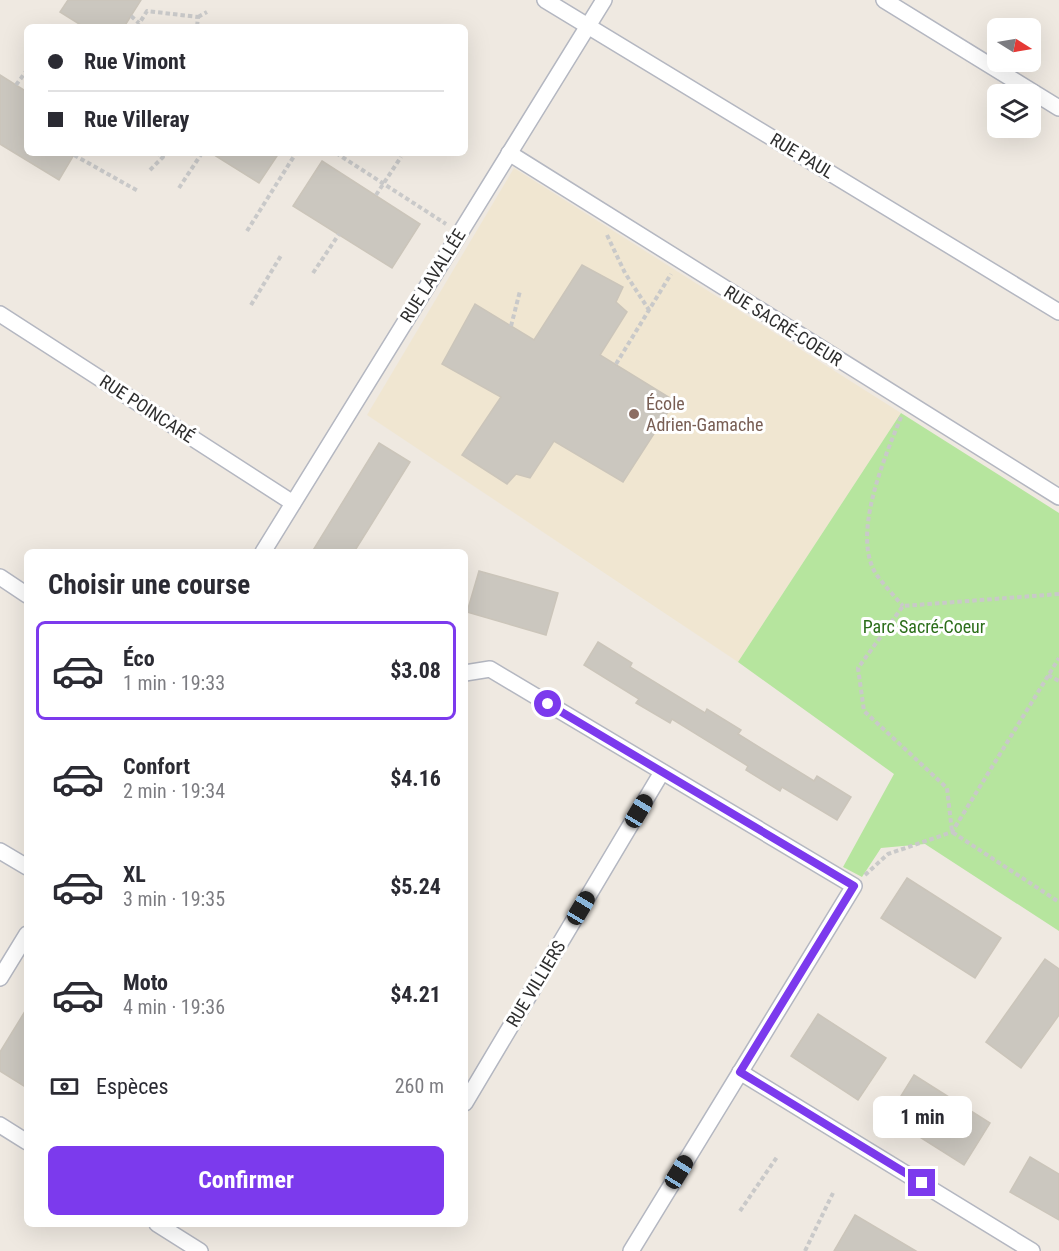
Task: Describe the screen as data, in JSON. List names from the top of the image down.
{
  "streets": {
    "street": [
      "RUE PAUL",
      "RUE LAVALLÉE",
      "RUE SACRÉ-COEUR",
      "RUE POINCARÉ",
      "RUE VILLIERS"
    ]
  },
  "crossings": [
    ["RUE PAUL", "RUE LAVALLÉE"],
    ["RUE LAVALLÉE", "RUE SACRÉ-COEUR"],
    ["RUE LAVALLÉE", "RUE POINCARÉ"]
  ],
  "parks": ["Parc Sacré-Coeur"],
  "places": ["École Adrien-Gamache"],
  "north": "right",
  "page": {
    "banner": ["Rue Vimont", "Rue Villeray"],
    "heading": "Choisir une course",
    "list": [
      {
        "name": "Éco",
        "note": "1 min · 19:33",
        "value": "$3.08"
      },
      {
        "name": "Confort",
        "note": "2 min · 19:34",
        "value": "$4.16"
      },
      {
        "name": "XL",
        "note": "3 min · 19:35",
        "value": "$5.24"
      },
      {
        "name": "Moto",
        "note": "4 min · 19:36",
        "value": "$4.21"
      }
    ],
    "pay": ["Espèces", "260 m"],
    "bubble": "1 min",
    "buttons": "Confirmer"
  }
}
